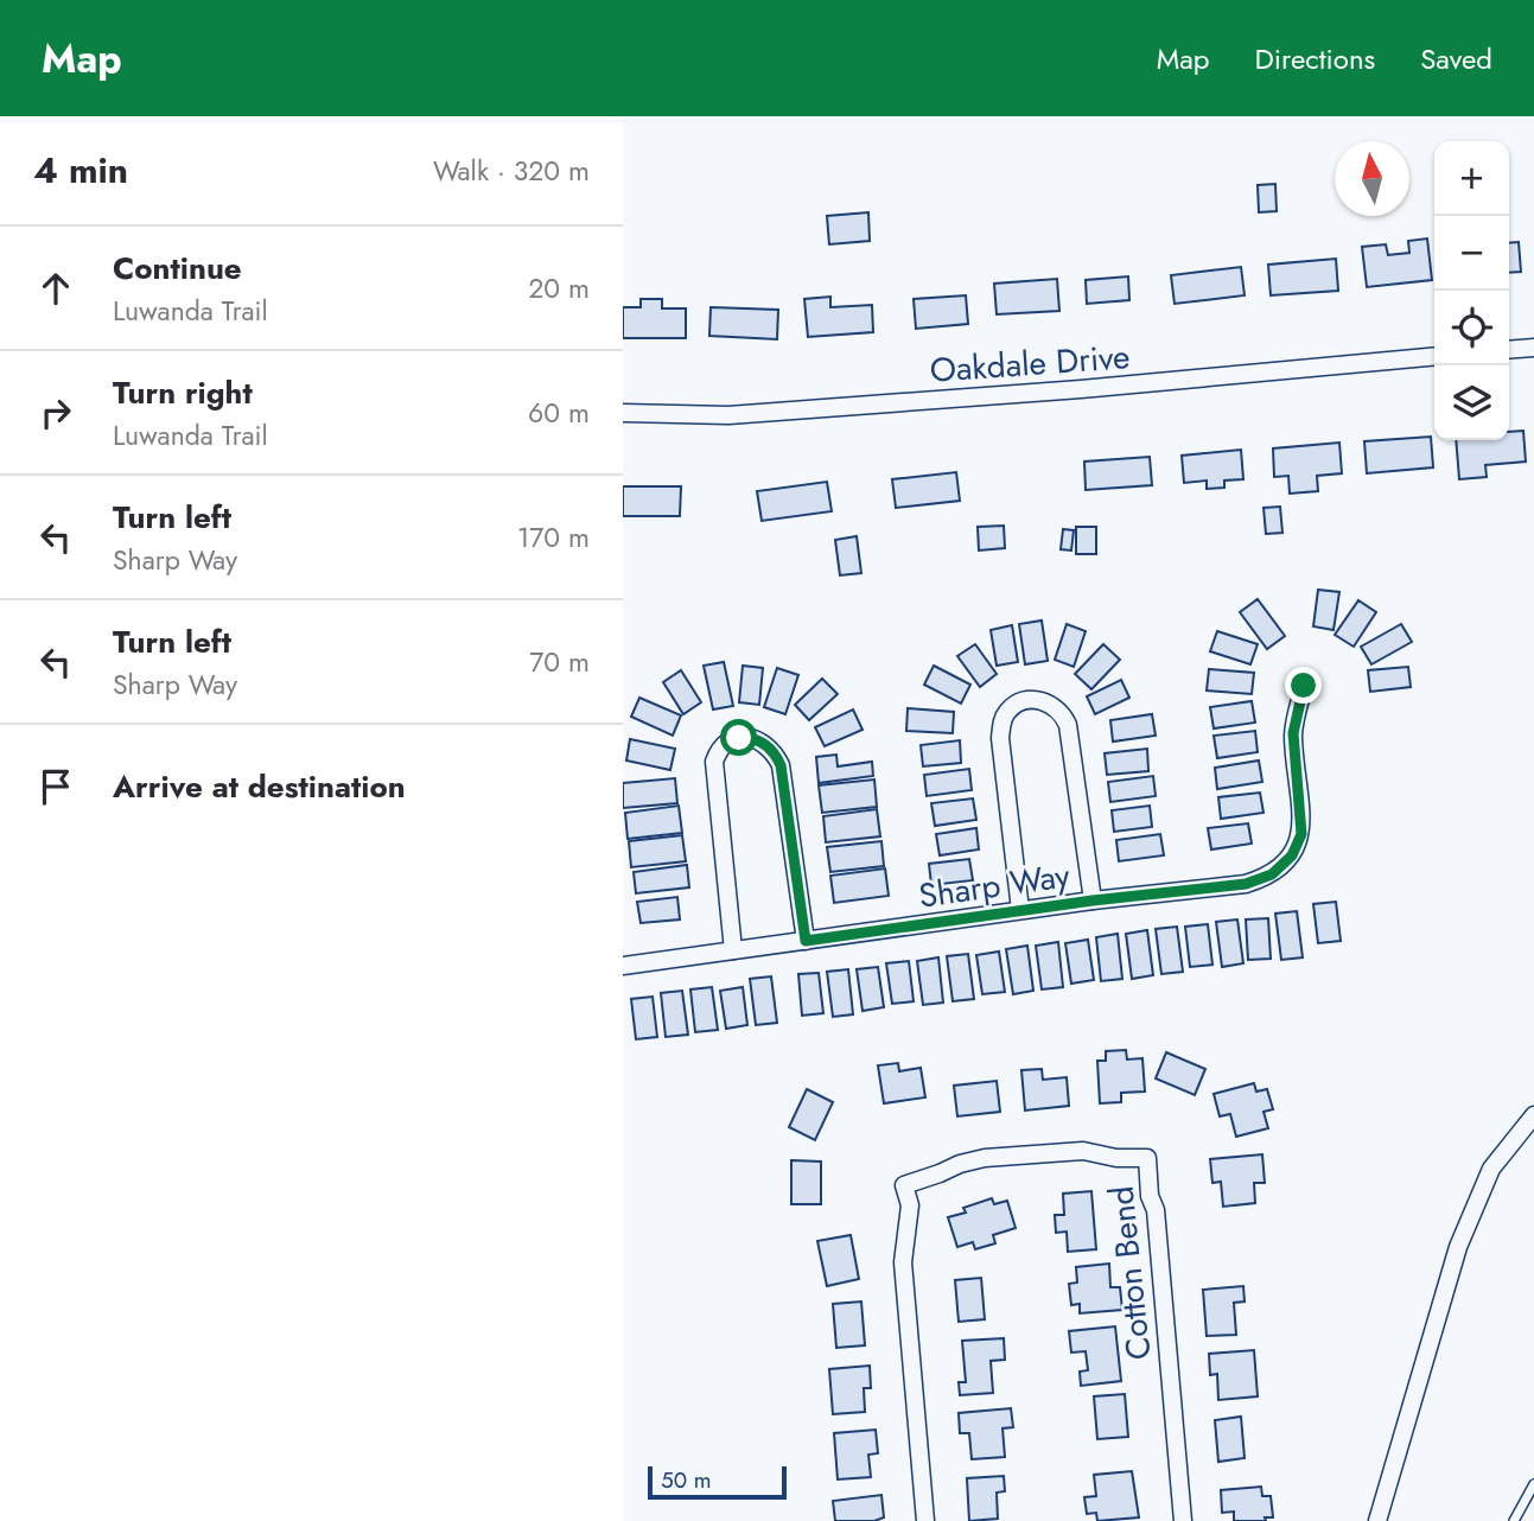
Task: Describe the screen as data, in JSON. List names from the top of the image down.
{
  "streets": {
    "street": ["Oakdale Drive", "Sharp Way", "Cotton Bend"]
  },
  "scale_bar": "50 m",
  "north": "top",
  "page": {
    "header": "Map",
    "nav": ["Map", "Directions", "Saved"],
    "heading": ["4 min", "Walk · 320 m"],
    "map_buttons": ["+", "−"],
    "list": [
      ["Continue", "Luwanda Trail", "20 m"],
      ["Turn right", "Luwanda Trail", "60 m"],
      ["Turn left", "Sharp Way", "170 m"],
      ["Turn left", "Sharp Way", "70 m"],
      "Arrive at destination"
    ],
    "scale": "50 m"
  }
}
